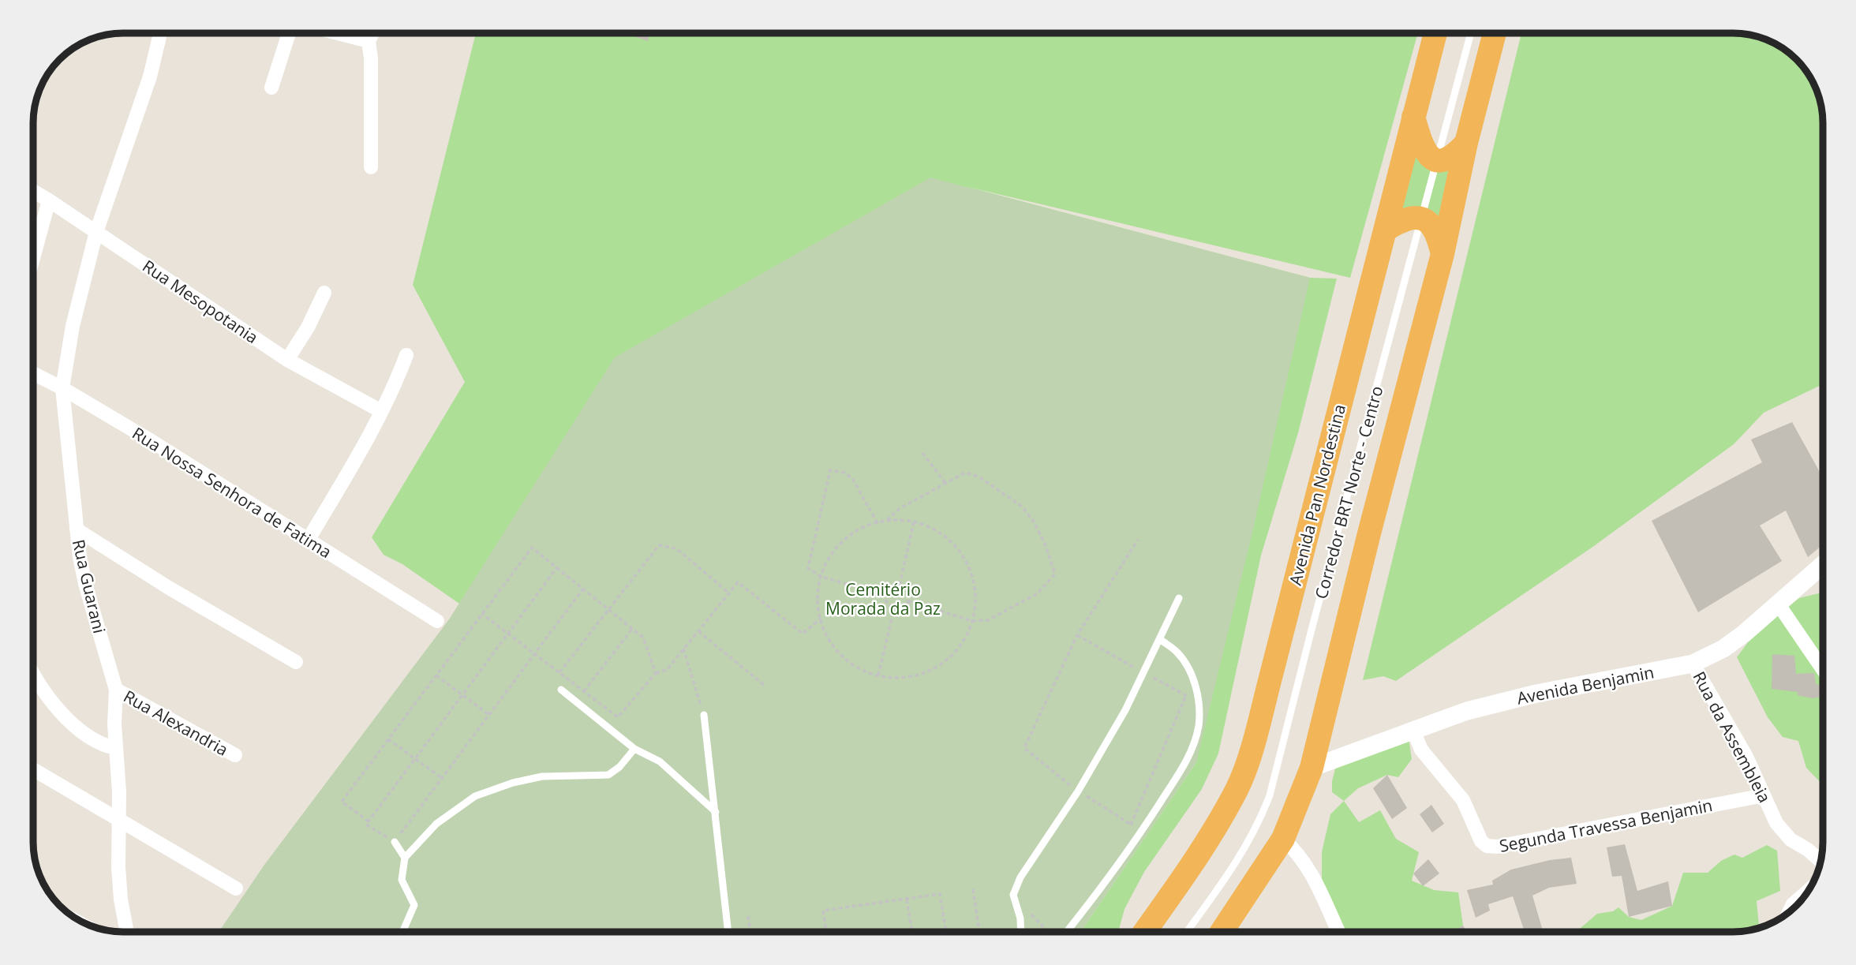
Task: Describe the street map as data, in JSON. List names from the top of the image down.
{
  "streets": {
    "highway": ["Avenida Pan Nordestina"],
    "street": [
      "Rua Mesopotania",
      "Rua Nossa Senhora de Fatima",
      "Rua Guarani",
      "Avenida Benjamin",
      "Rua Alexandria",
      "Rua da Assembleia",
      "Segunda Travessa Benjamin"
    ],
    "lane": ["Corredor BRT Norte - Centro"]
  },
  "crossings": [
    ["Rua Mesopotania", "Rua Guarani"],
    ["Rua Nossa Senhora de Fatima", "Rua Guarani"],
    ["Rua Guarani", "Rua Alexandria"],
    ["Avenida Benjamin", "Rua da Assembleia"],
    ["Avenida Benjamin", "Segunda Travessa Benjamin"],
    ["Rua da Assembleia", "Segunda Travessa Benjamin"]
  ],
  "parks": ["Cemitério Morada da Paz"]
}
